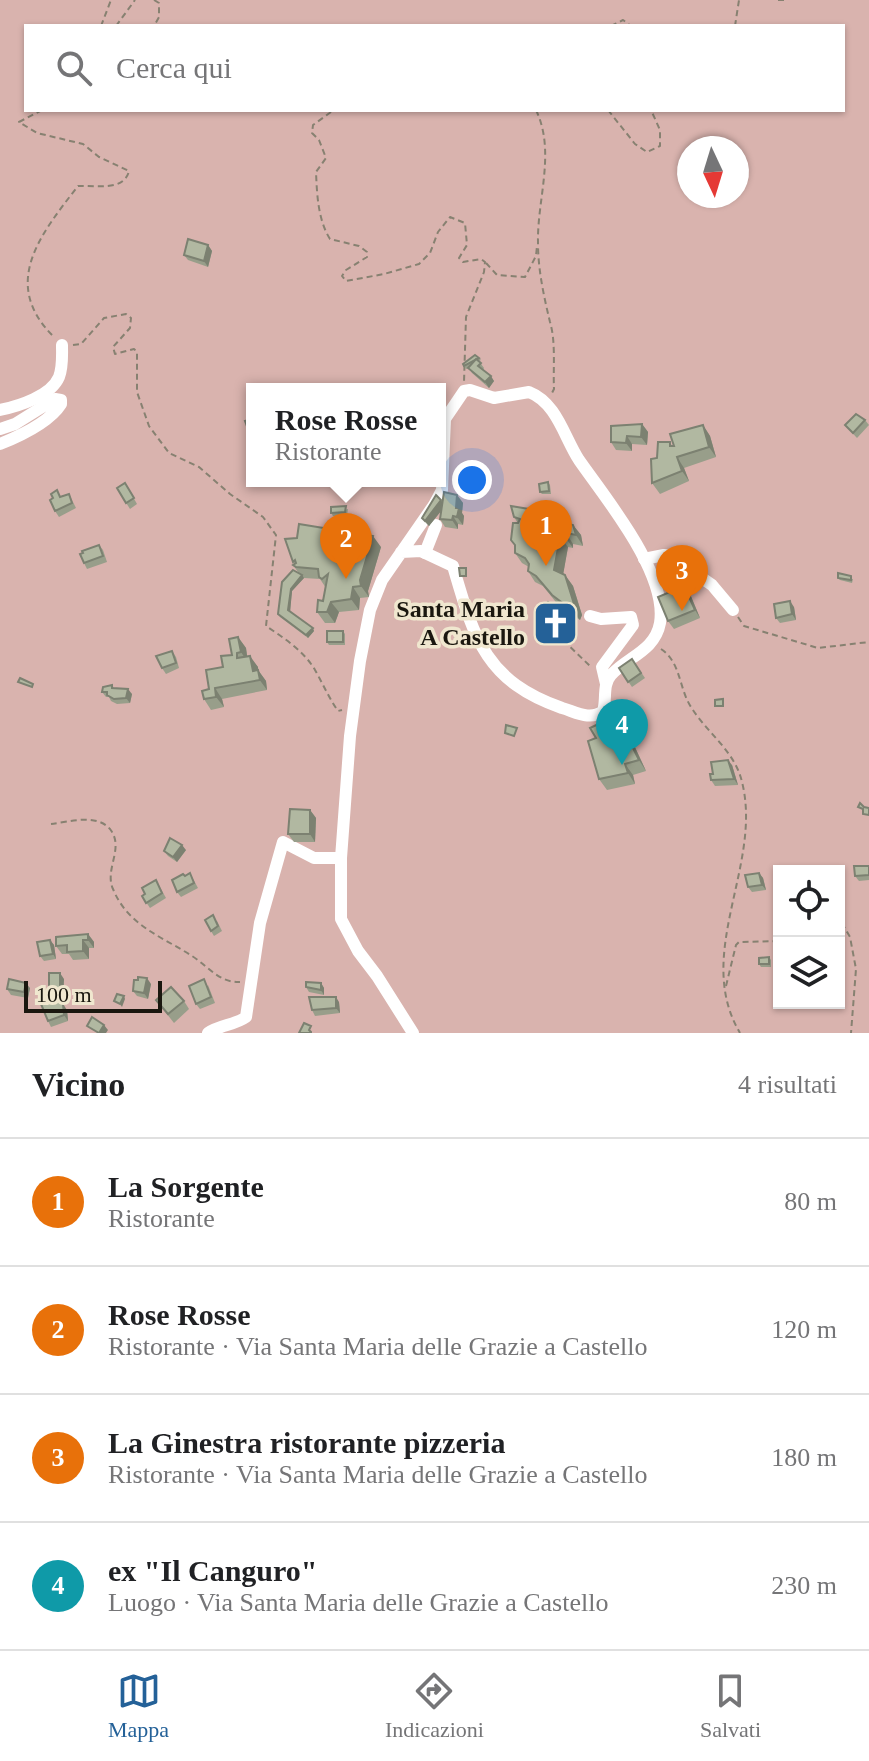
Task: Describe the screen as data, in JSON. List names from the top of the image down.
{
  "places": {
    "church": ["Santa Maria A Castello"]
  },
  "scale_bar": "100 m",
  "north": "bottom",
  "page": {
    "search": "Cerca qui",
    "popup": ["Rose Rosse", "Ristorante"],
    "pins": [
      "1",
      "2",
      "3",
      "4"
    ],
    "scale": "100 m",
    "heading": ["Vicino", "4 risultati"],
    "list": [
      {
        "mark": "1",
        "name": "La Sorgente",
        "note": "Ristorante",
        "value": "80 m"
      },
      {
        "mark": "2",
        "name": "Rose Rosse",
        "note": "Ristorante · Via Santa Maria delle Grazie a Castello",
        "value": "120 m"
      },
      {
        "mark": "3",
        "name": "La Ginestra ristorante pizzeria",
        "note": "Ristorante · Via Santa Maria delle Grazie a Castello",
        "value": "180 m"
      },
      {
        "mark": "4",
        "name": "ex \"Il Canguro\"",
        "note": "Luogo · Via Santa Maria delle Grazie a Castello",
        "value": "230 m"
      }
    ],
    "nav": ["Mappa", "Indicazioni", "Salvati"]
  }
}
